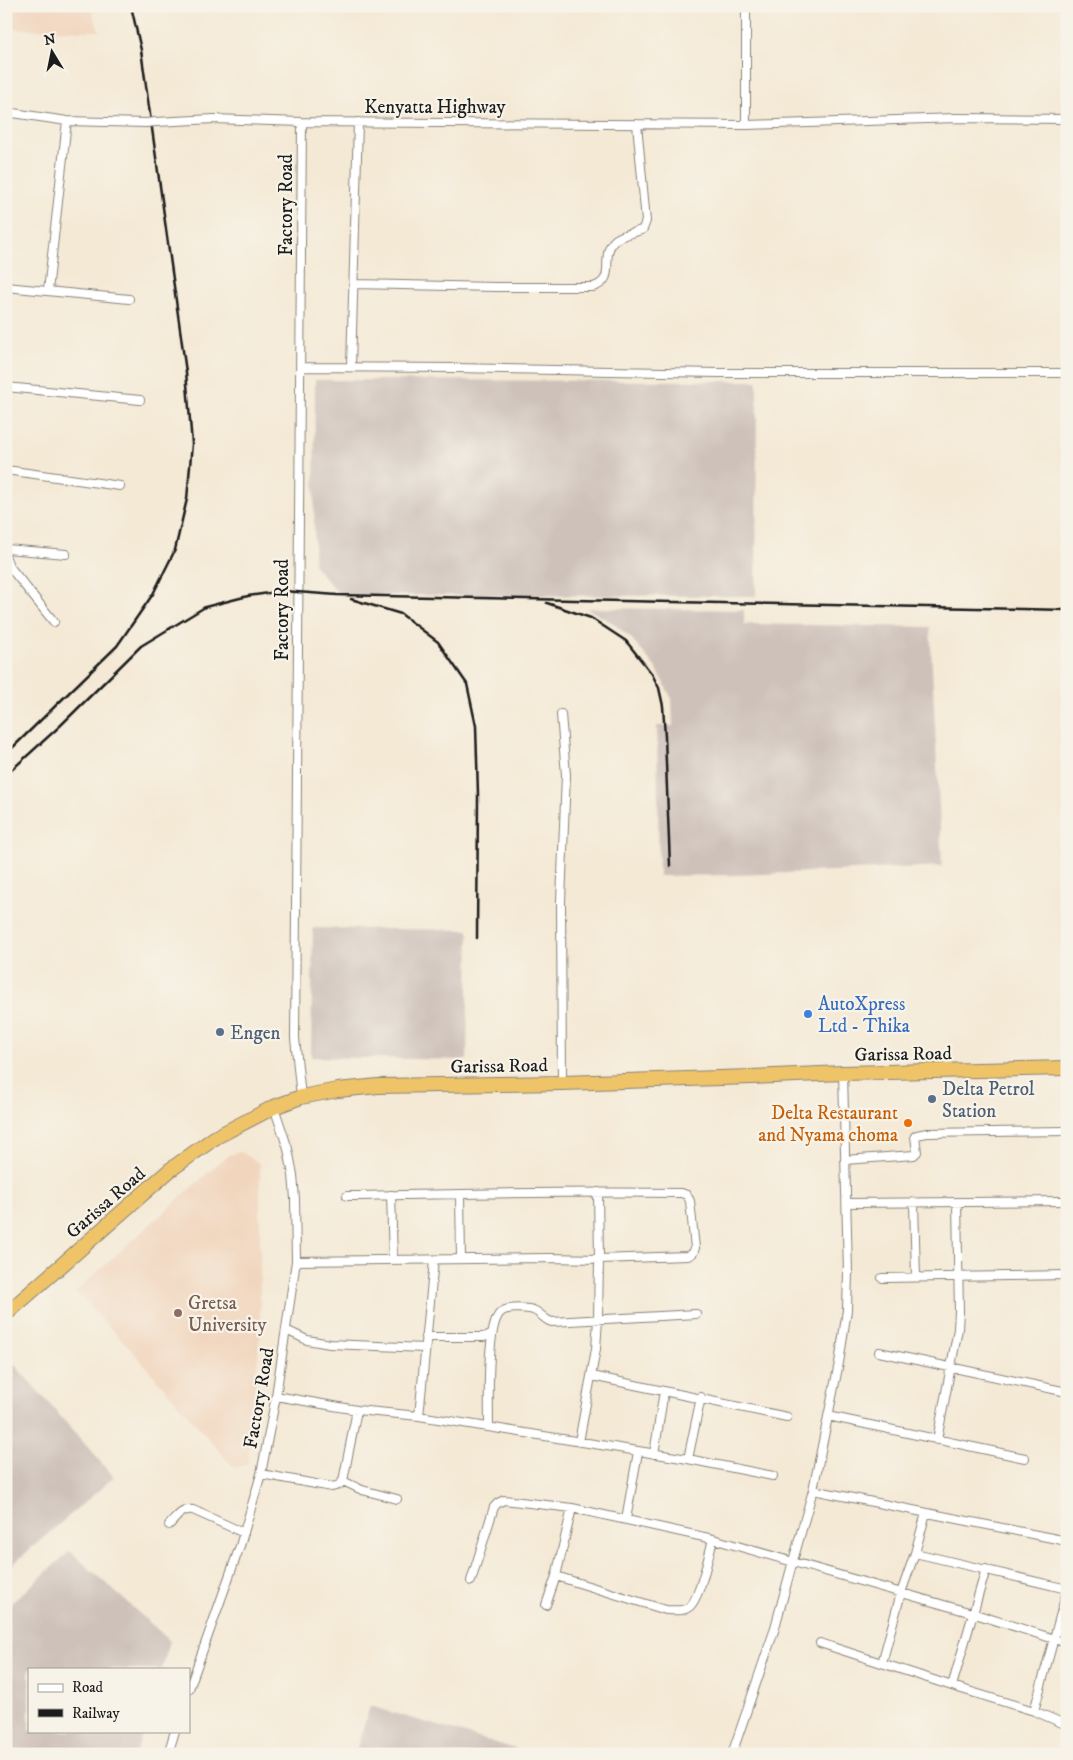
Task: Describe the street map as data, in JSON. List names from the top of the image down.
{
  "streets": {
    "highway": ["Garissa Road"],
    "street": ["Kenyatta Highway", "Factory Road"]
  },
  "crossings": [
    ["Kenyatta Highway", "Factory Road"],
    ["Factory Road", "Garissa Road"]
  ],
  "places": [
    "AutoXpress Ltd - Thika",
    "Engen",
    "Delta Petrol Station",
    "Delta Restaurant and Nyama choma",
    "Gretsa University"
  ],
  "legend": ["Road", "Railway"],
  "north": "top"
}
